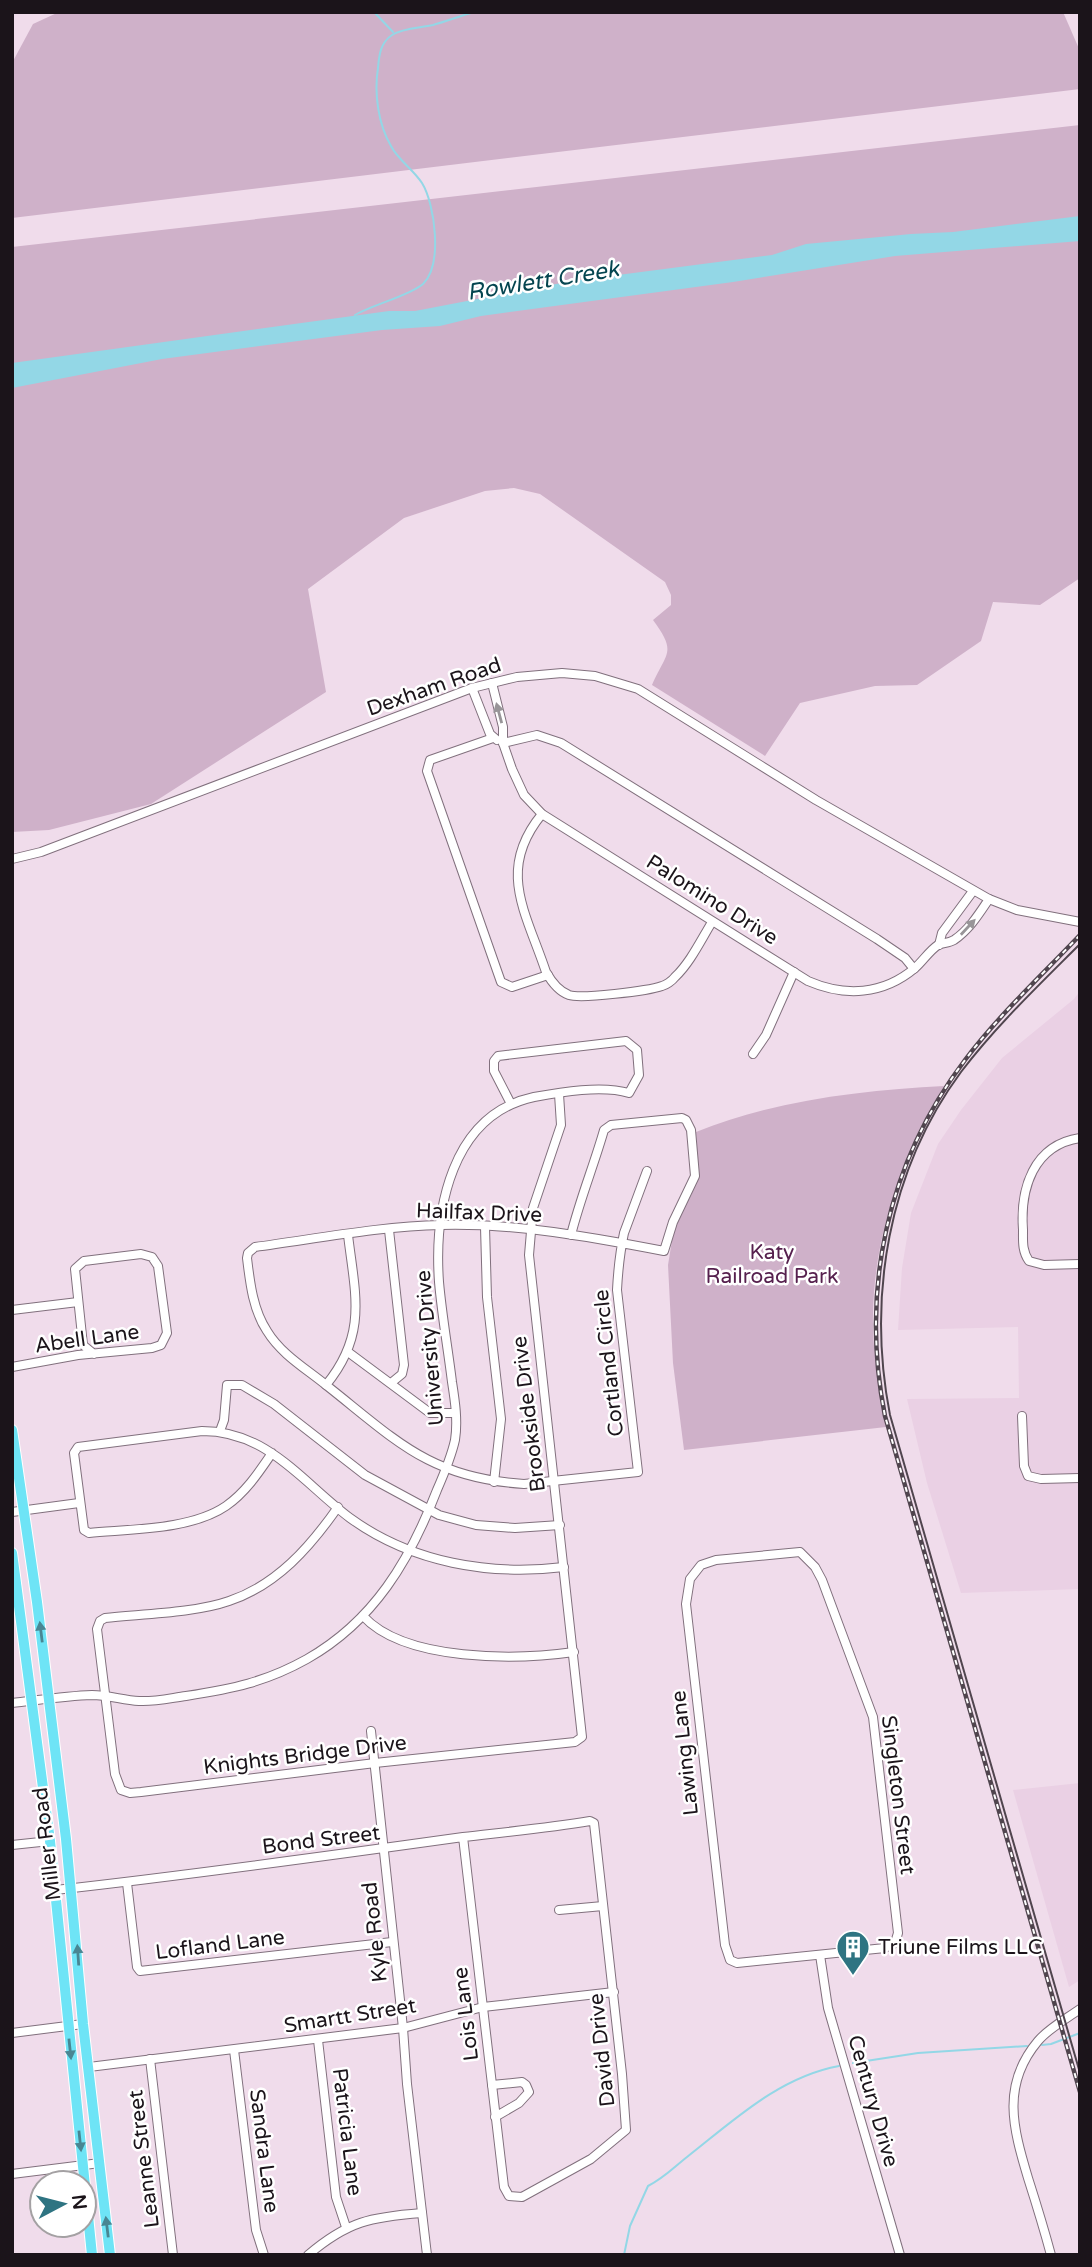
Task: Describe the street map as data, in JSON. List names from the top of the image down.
{
  "streets": {
    "main road": ["Miller Road"],
    "street": [
      "Dexham Road",
      "Palomino Drive",
      "Hailfax Drive",
      "Abell Lane",
      "University Drive",
      "Cortland Circle",
      "Brookside Drive",
      "Lawing Lane",
      "Knights Bridge Drive",
      "Singleton Street",
      "Bond Street",
      "Kyle Road",
      "Lofland Lane",
      "Lois Lane",
      "Smartt Street",
      "David Drive",
      "Century Drive",
      "Patricia Lane",
      "Sandra Lane",
      "Leanne Street"
    ]
  },
  "crossings": [
    ["Dexham Road", "Palomino Drive"],
    ["Hailfax Drive", "University Drive"],
    ["Hailfax Drive", "Cortland Circle"],
    ["Hailfax Drive", "Brookside Drive"],
    ["University Drive", "Knights Bridge Drive"],
    ["University Drive", "Miller Road"],
    ["Cortland Circle", "Brookside Drive"],
    ["Brookside Drive", "Knights Bridge Drive"],
    ["Lawing Lane", "Singleton Street"],
    ["Lawing Lane", "Century Drive"],
    ["Knights Bridge Drive", "Kyle Road"],
    ["Singleton Street", "Century Drive"],
    ["Bond Street", "Miller Road"],
    ["Bond Street", "Kyle Road"],
    ["Bond Street", "Lofland Lane"],
    ["Bond Street", "Lois Lane"],
    ["Bond Street", "David Drive"],
    ["Miller Road", "Smartt Street"],
    ["Kyle Road", "Lofland Lane"],
    ["Kyle Road", "Smartt Street"],
    ["Lois Lane", "Smartt Street"],
    ["Lois Lane", "David Drive"],
    ["Smartt Street", "David Drive"],
    ["Smartt Street", "Patricia Lane"],
    ["Smartt Street", "Sandra Lane"],
    ["Smartt Street", "Leanne Street"]
  ],
  "water": ["Rowlett Creek"],
  "parks": ["Katy Railroad Park"],
  "places": {
    "building": ["Triune Films LLC"]
  },
  "north": "right"
}
